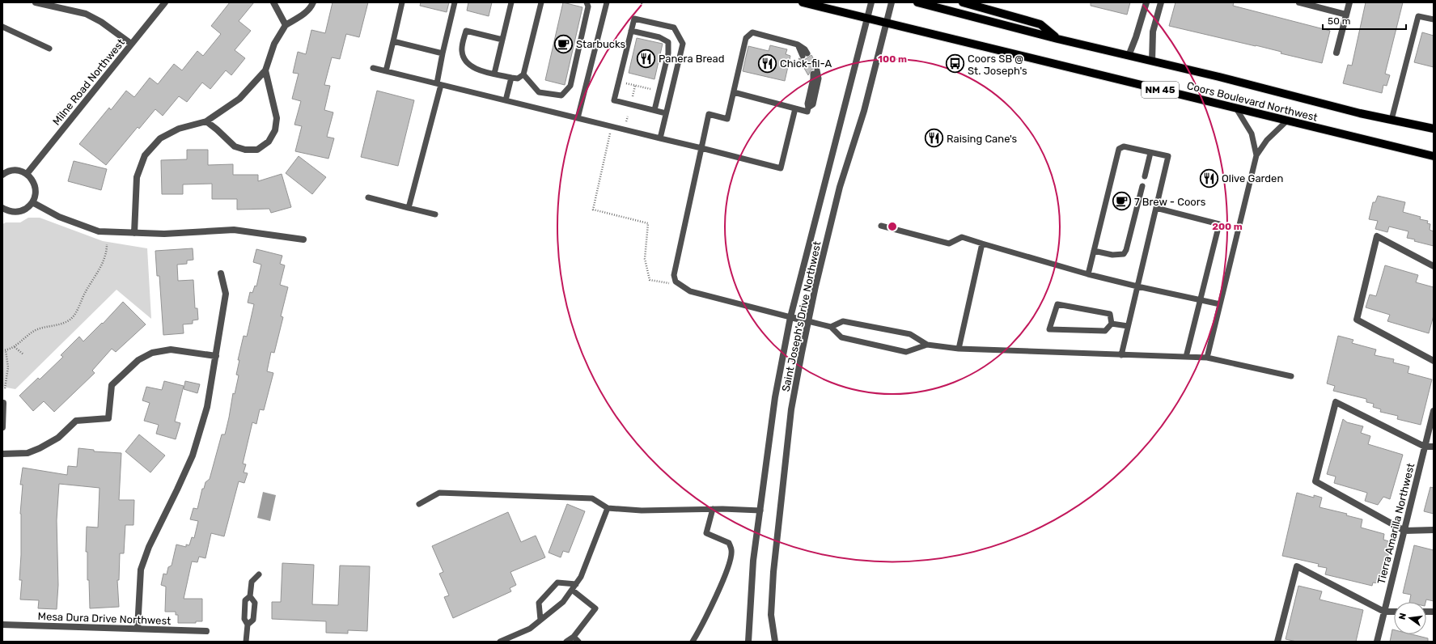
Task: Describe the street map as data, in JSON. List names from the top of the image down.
{
  "streets": {
    "main road": ["NM 45", "Coors Boulevard Northwest"],
    "street": [
      "Milne Road Northwest",
      "Saint Joseph's Drive Northwest",
      "Tierra Amarilla Northwest",
      "Mesa Dura Drive Northwest"
    ]
  },
  "crossings": [
    ["Coors Boulevard Northwest", "Saint Joseph's Drive Northwest"]
  ],
  "places": {
    "cafe": ["Starbucks", "7 Brew - Coors"],
    "restaurant": [
      "Panera Bread",
      "Chick-fil-A",
      "Raising Cane's",
      "Olive Garden"
    ],
    "bus stop": ["Coors SB @ St. Joseph's"]
  },
  "scale_bar": "50 m",
  "north": "left",
  "rings": ["100 m", "200 m"]
}
